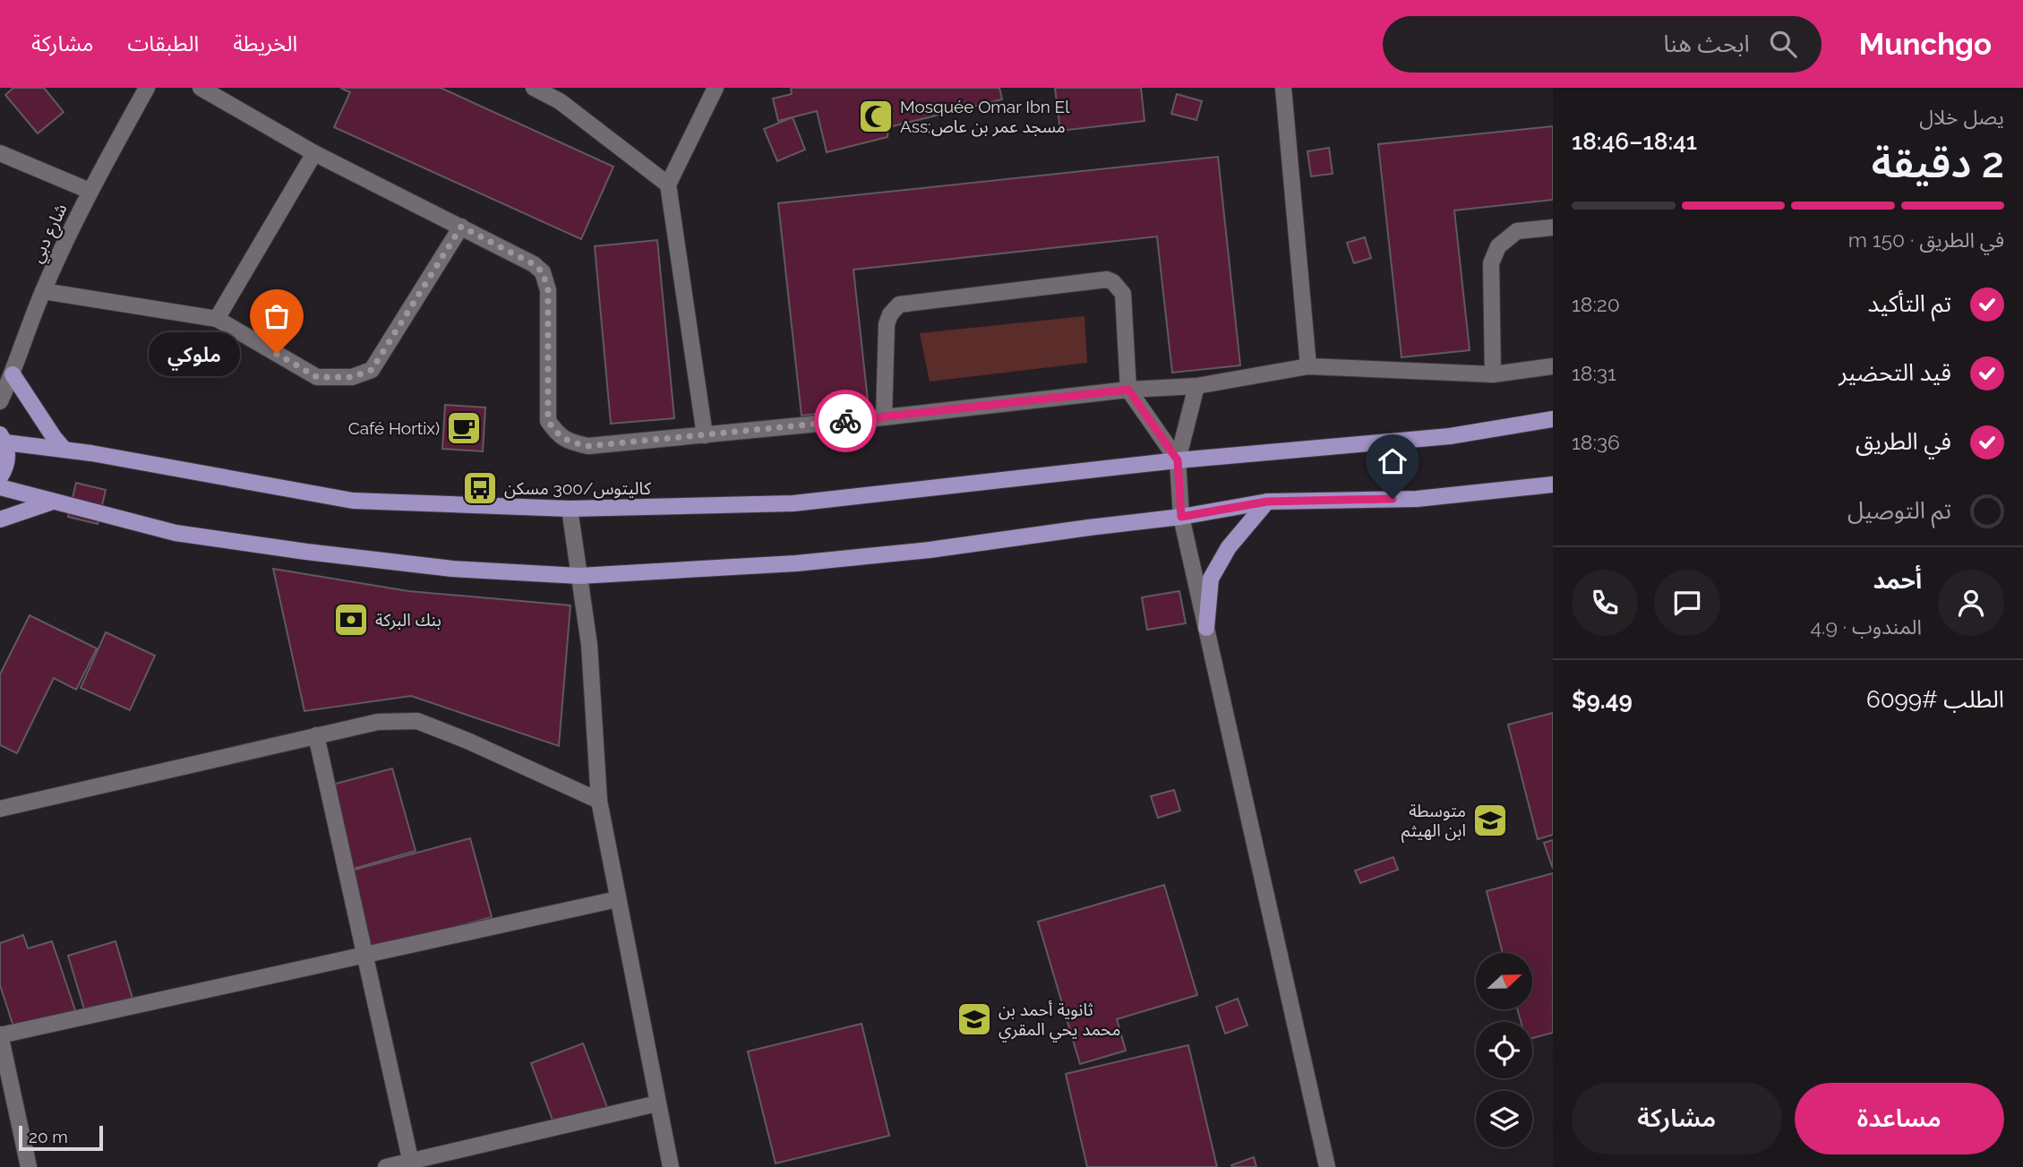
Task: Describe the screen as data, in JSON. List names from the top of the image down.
{
  "streets": {
    "street": ["شارع دبي"]
  },
  "places": {
    "mosque": ["Mosquée Omar Ibn El Ass;مسجد عمر بن عاص"],
    "other": ["ملوكي"],
    "cafe": ["Café Hortix)"],
    "bus stop": ["كاليتوس/300 مسكن"],
    "bank": ["بنك البركة"],
    "school or university": ["متوسطة ابن الهيثم", "ثانوية أحمد بن محمد يحي المقري"]
  },
  "scale_bar": "20 m",
  "north": "right",
  "page": {
    "header": "Munchgo",
    "search": "ابحث هنا",
    "nav": ["الخريطة", "الطبقات", "مشاركة"],
    "heading": ["2 دقيقة", "يصل خلال", "18:41–18:46"],
    "panel": [
      "أحمد",
      "المندوب · 4.9",
      "الطلب #6099",
      "$9.49"
    ],
    "bar": "في الطريق · 150 m",
    "list": [
      ["تم التأكيد", "18:20"],
      ["قيد التحضير", "18:31"],
      ["في الطريق", "18:36"],
      "تم التوصيل"
    ],
    "bubble": "ملوكي",
    "buttons": ["مساعدة", "مشاركة"],
    "scale": "20 m"
  }
}
